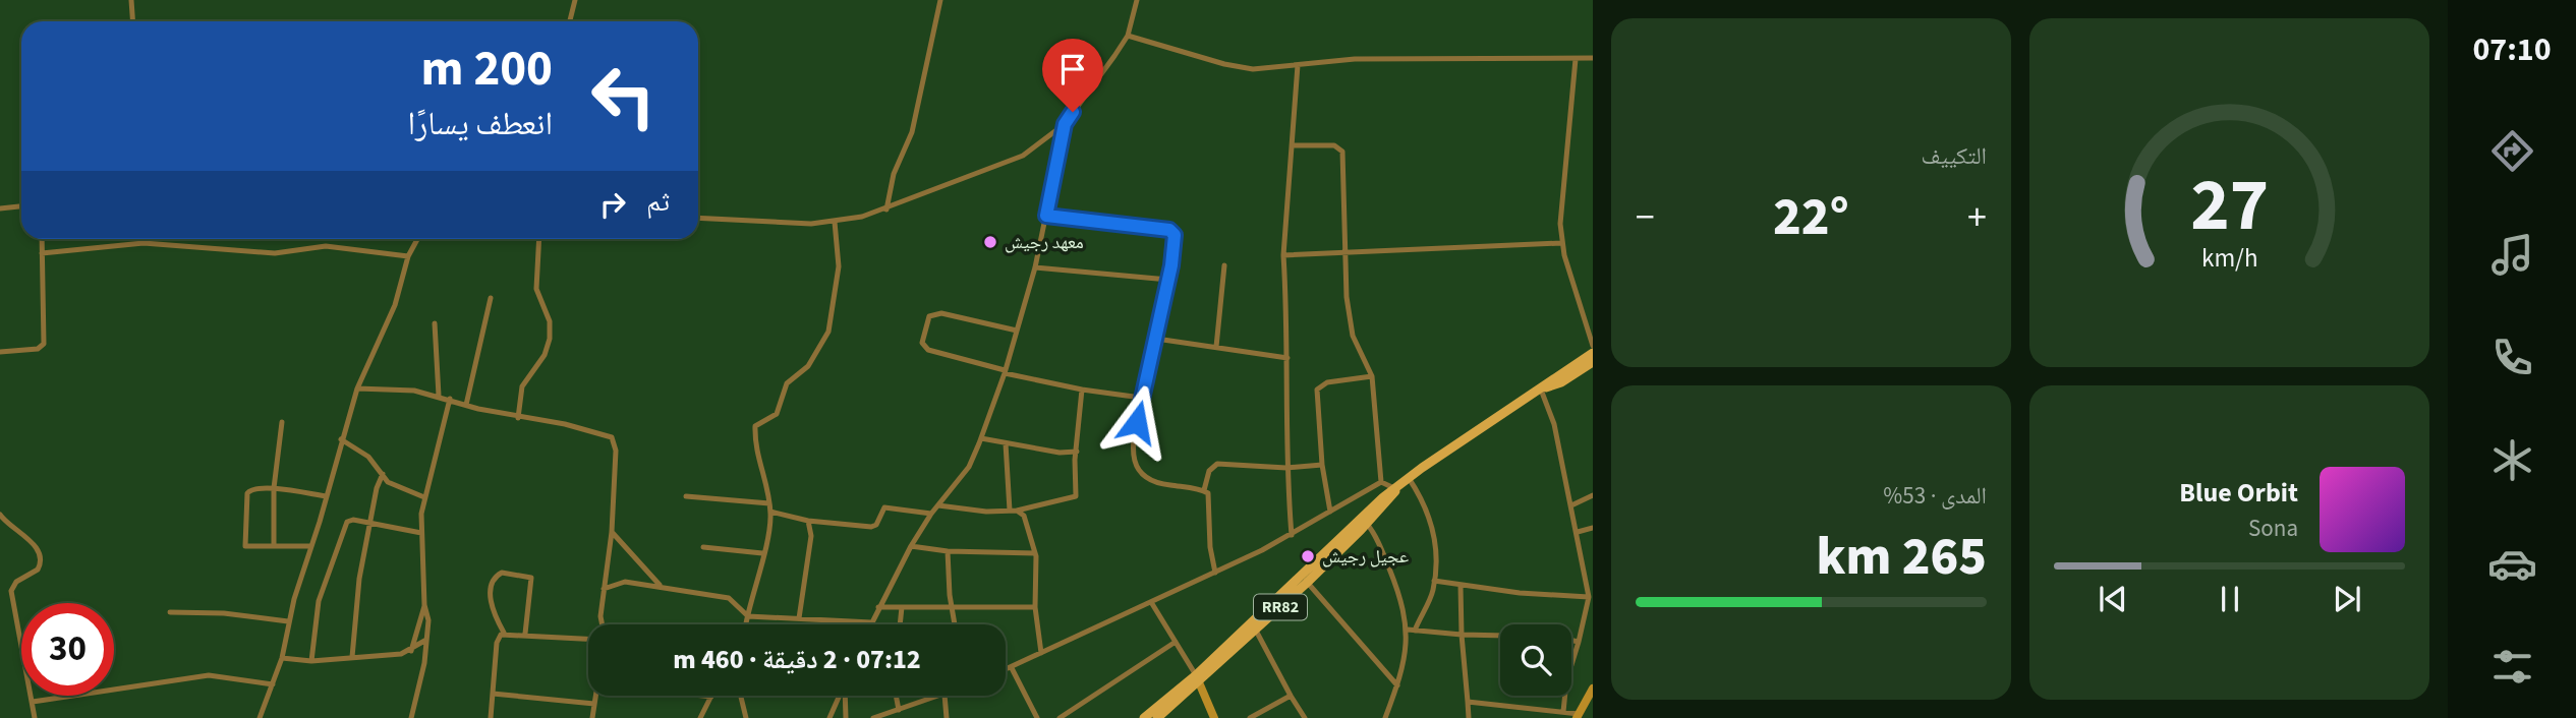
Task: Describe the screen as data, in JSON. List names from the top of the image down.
{
  "streets": {
    "main road": ["RR82"]
  },
  "places": ["معهد رجيش", "عجيل رجيش"],
  "page": {
    "tabs": "07:10",
    "tile": [
      "التكييف",
      ["المدى · 53%", "265 km"]
    ],
    "turn": ["200 m", "انعطف يسارًا"],
    "then": "ثم",
    "heat": ["−", "22°", "+"],
    "song": ["Blue Orbit", "Sona"],
    "limit": "30",
    "trip": "07:12 · 2 دقيقة · 460 m",
    "gauge": ["27", "km/h"]
  }
}
